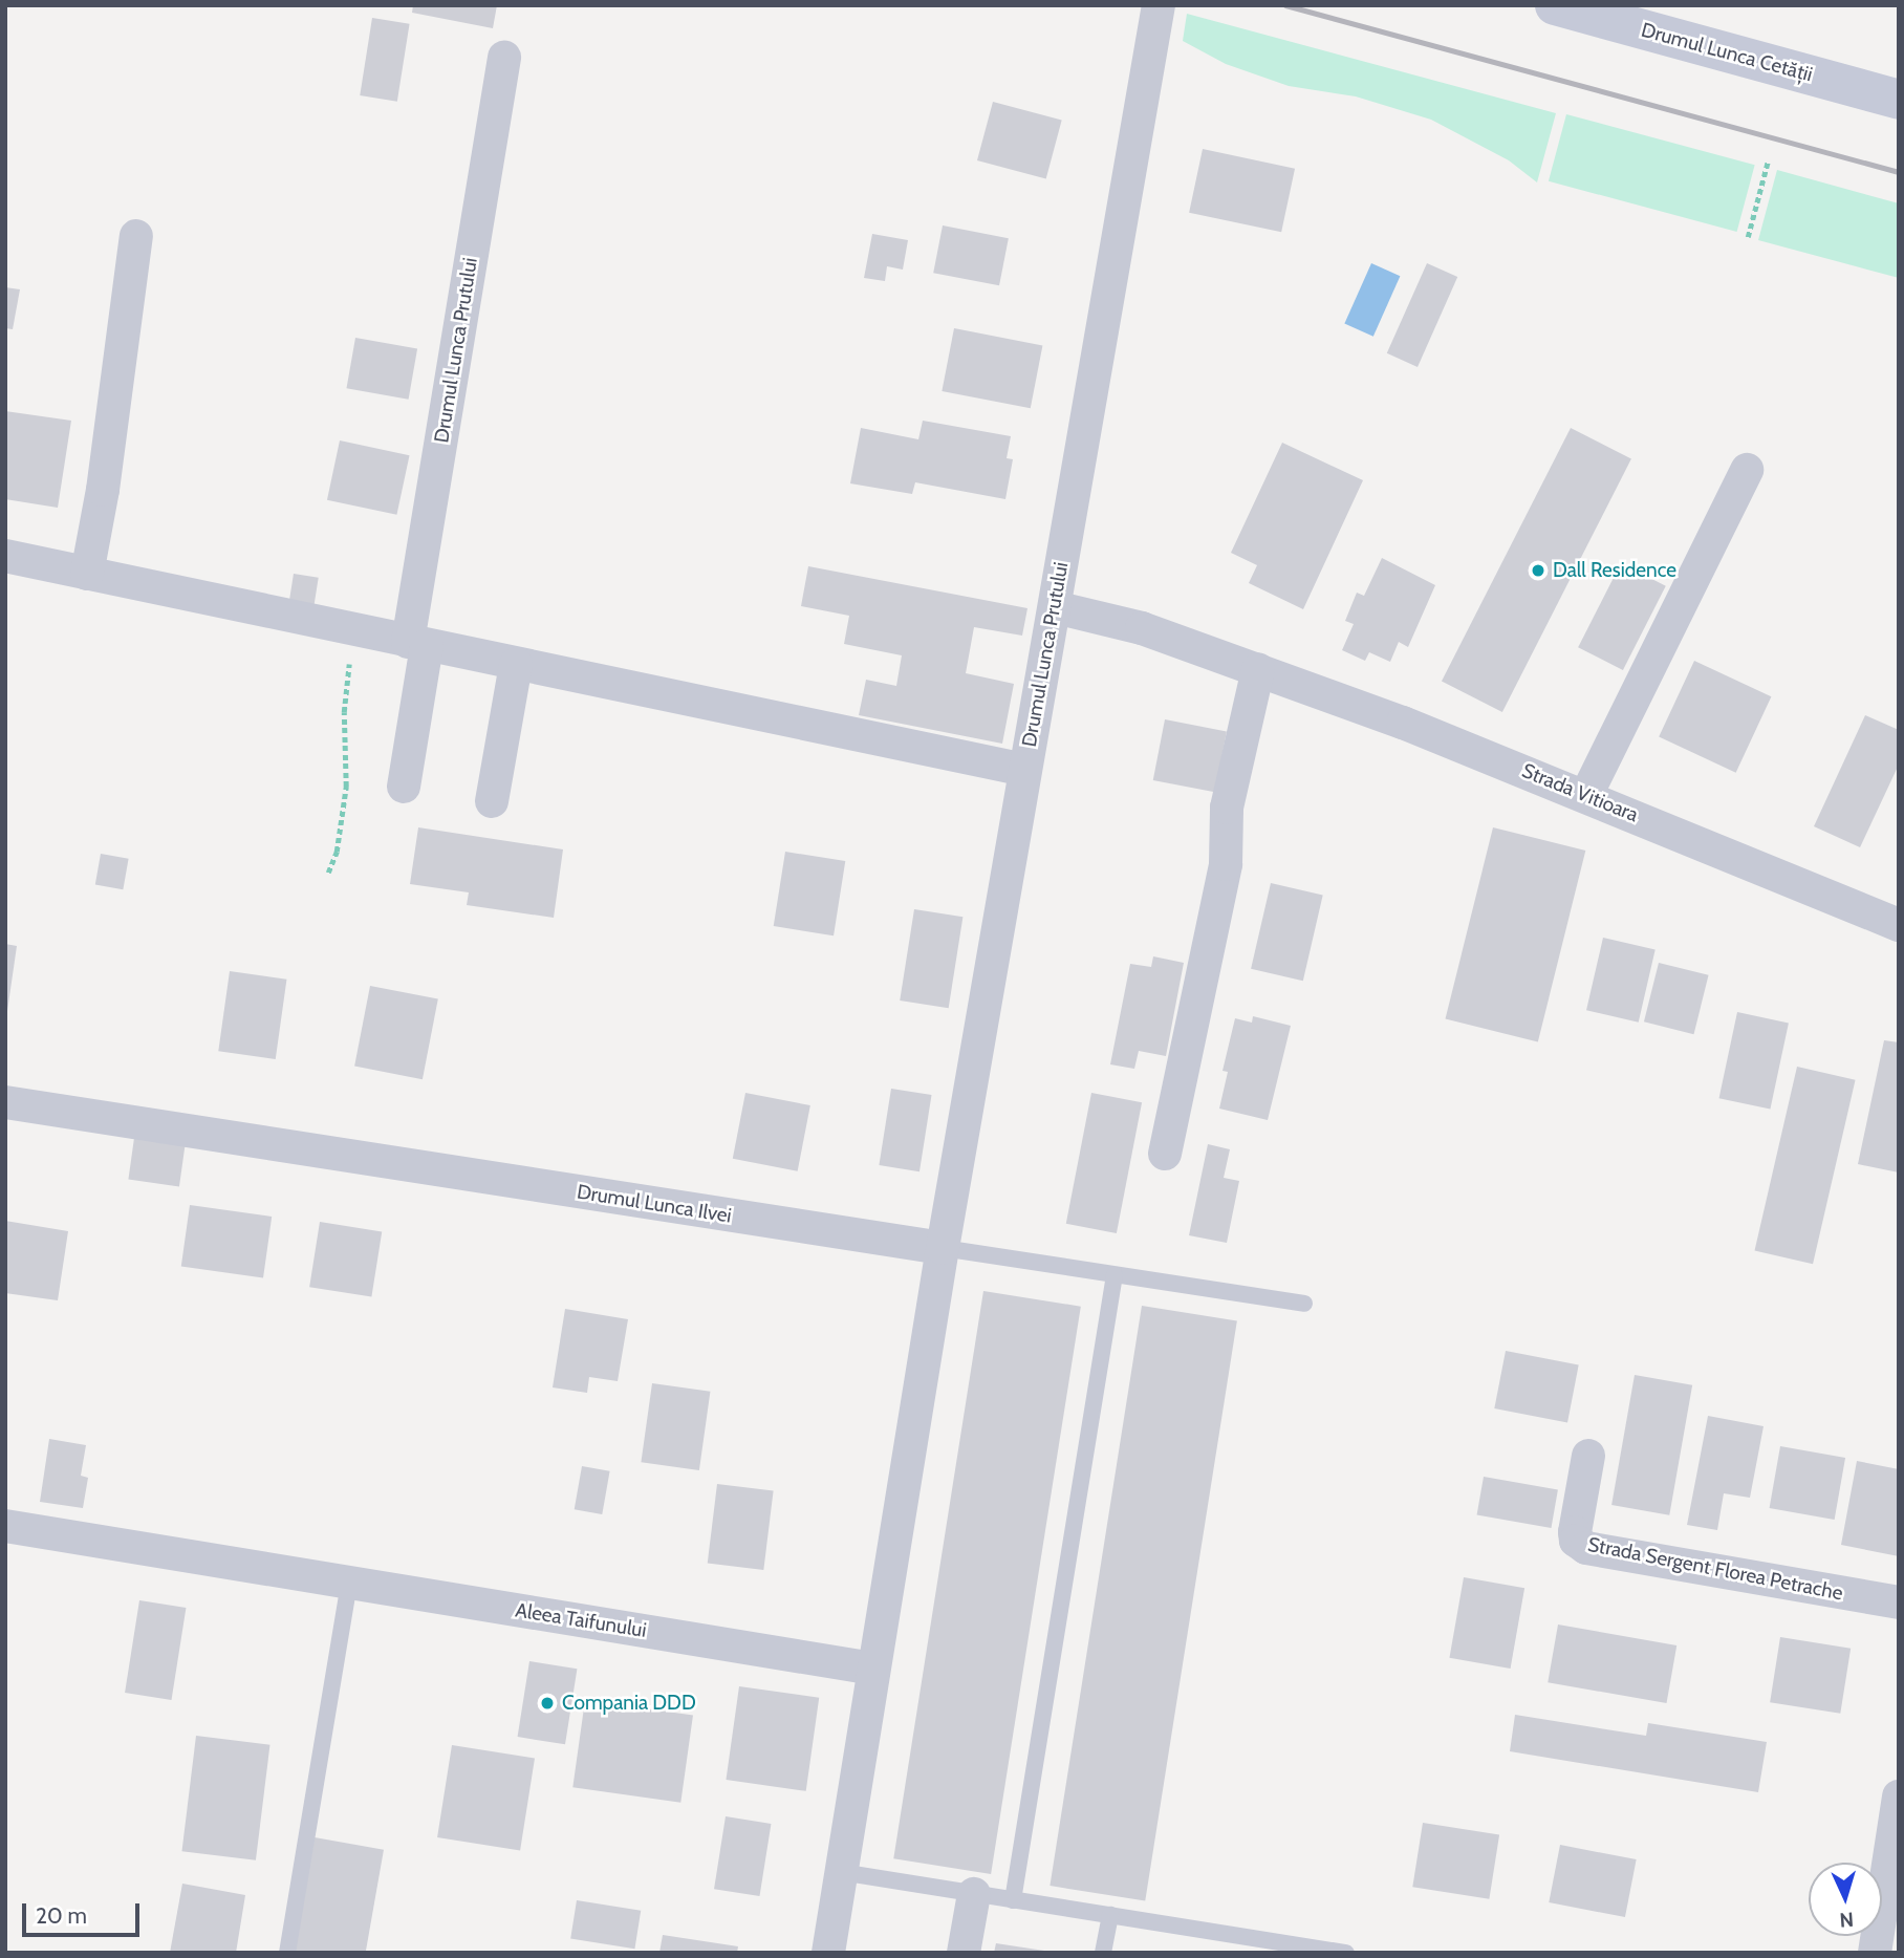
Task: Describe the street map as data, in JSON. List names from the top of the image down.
{
  "streets": {
    "street": [
      "Drumul Lunca Cetății",
      "Drumul Lunca Prutului",
      "Strada Vitioara",
      "Drumul Lunca Ilvei",
      "Strada Sergent Florea Petrache",
      "Aleea Taifunului"
    ]
  },
  "crossings": [
    ["Drumul Lunca Prutului", "Strada Vitioara"]
  ],
  "places": ["Dall Residence", "Compania DDD"],
  "scale_bar": "20 m",
  "north": "bottom"
}
